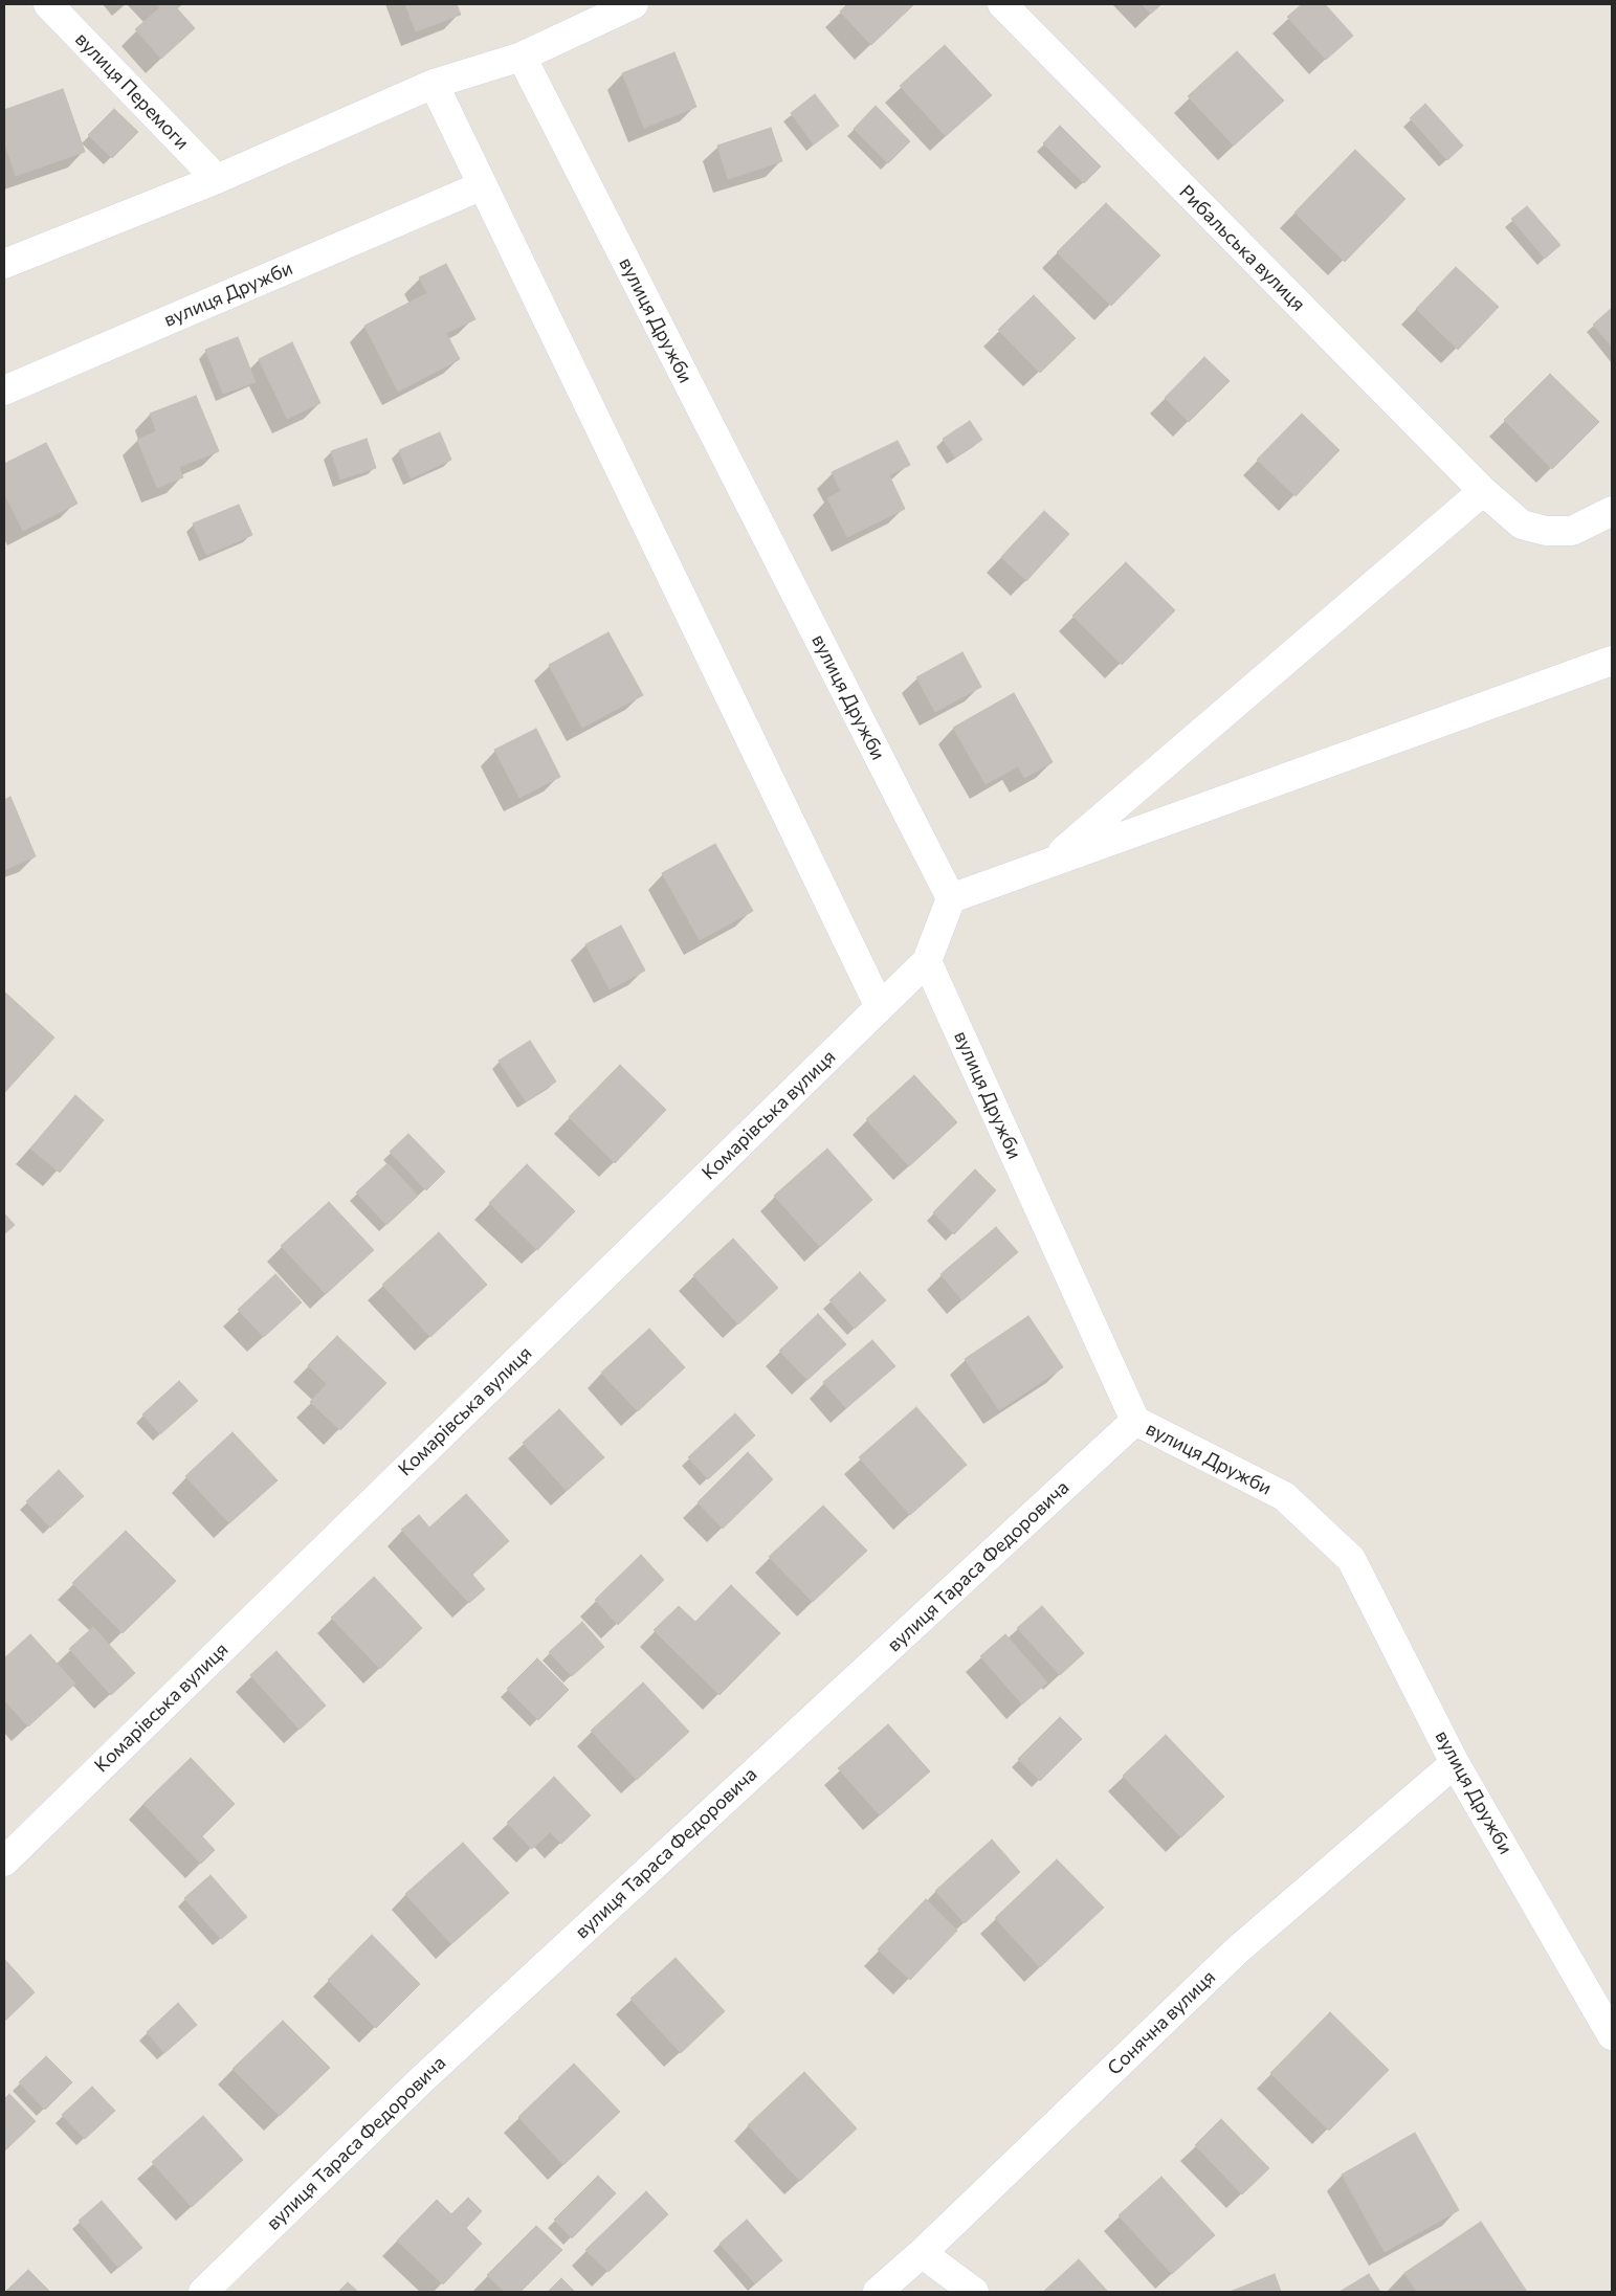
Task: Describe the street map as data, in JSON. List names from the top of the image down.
{
  "streets": {
    "street": [
      "вулиця Перемоги",
      "Рибальська вулиця",
      "вулиця Дружби",
      "Комарівська вулиця",
      "вулиця Тараса Федоровича",
      "Сонячна вулиця"
    ]
  },
  "crossings": [
    ["вулиця Дружби", "Комарівська вулиця"],
    ["вулиця Дружби", "вулиця Тараса Федоровича"],
    ["вулиця Дружби", "Сонячна вулиця"]
  ]
}
